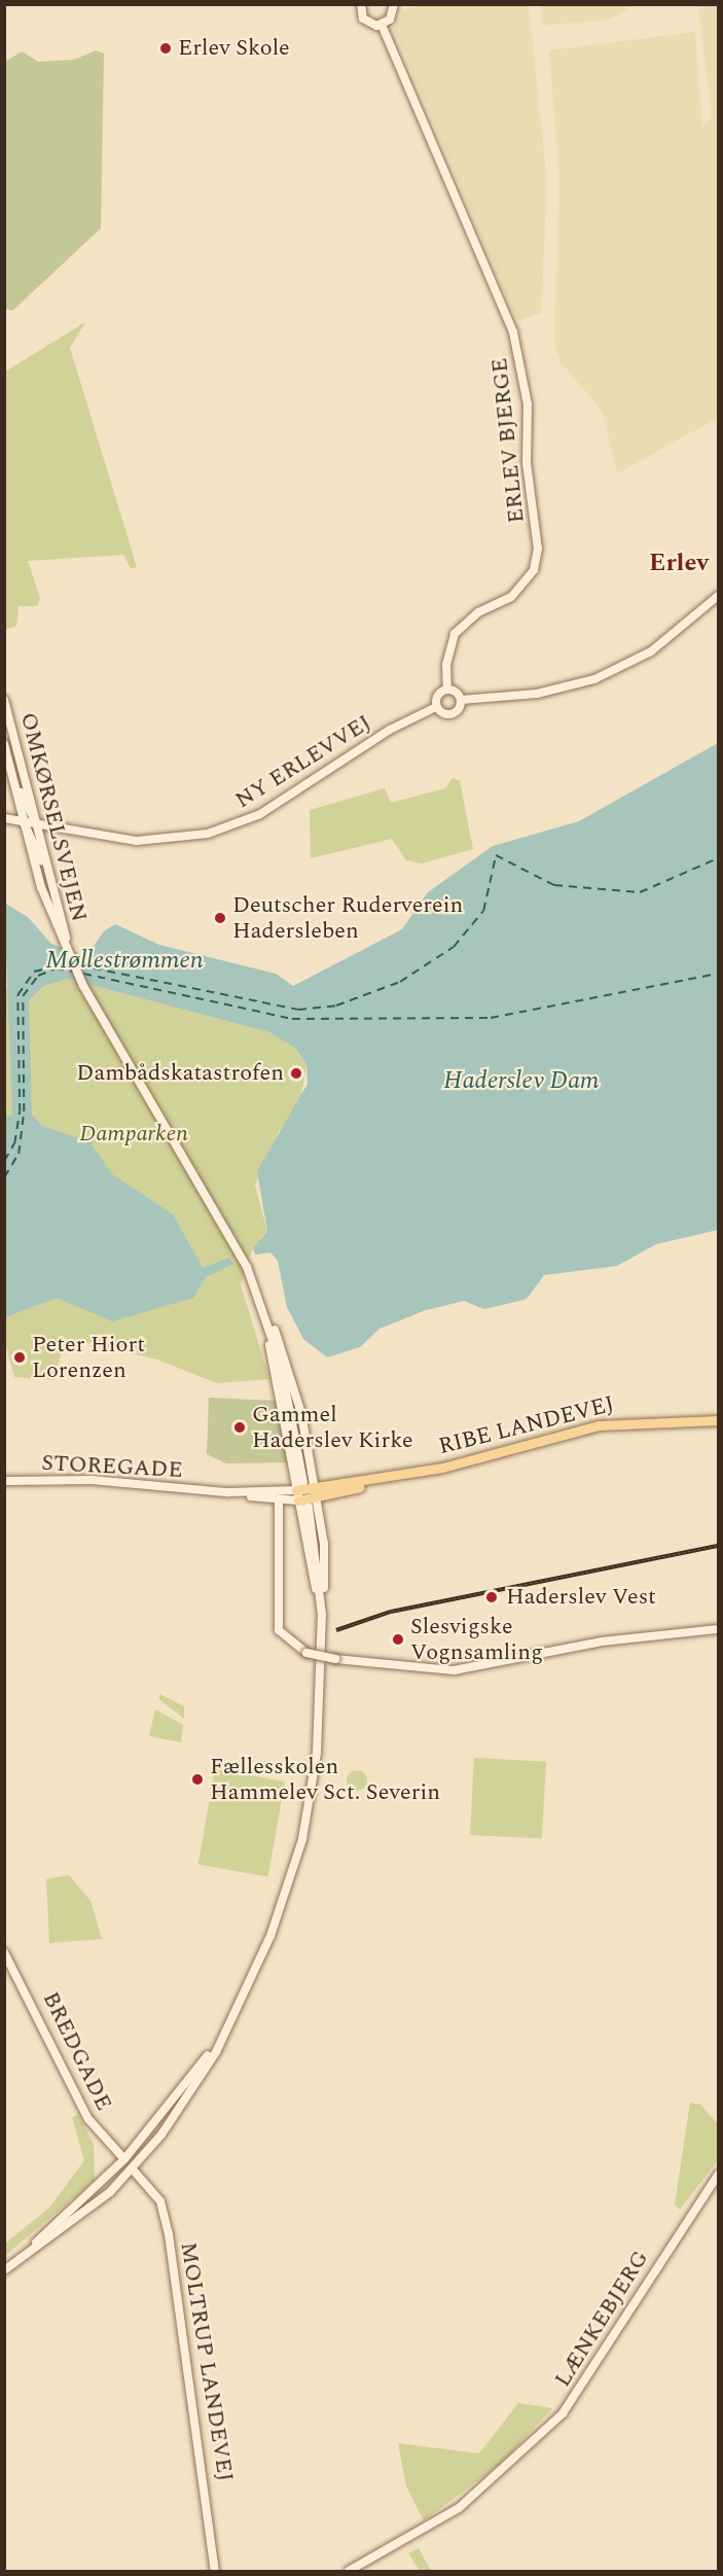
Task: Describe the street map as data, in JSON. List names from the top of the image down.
{
  "streets": {
    "main road": ["OMKØRSELSVEJEN", "RIBE LANDEVEJ"],
    "street": [
      "ERLEV BJERGE",
      "NY ERLEVVEJ",
      "STOREGADE",
      "BREDGADE",
      "LÆNKEBJERG",
      "MOLTRUP LANDEVEJ"
    ]
  },
  "crossings": [
    ["NY ERLEVVEJ", "OMKØRSELSVEJEN"],
    ["RIBE LANDEVEJ", "STOREGADE"]
  ],
  "districts": ["Erlev"],
  "water": ["Møllestrømmen", "Haderslev Dam"],
  "parks": ["Damparken"],
  "places": [
    "Erlev Skole",
    "Deutscher Ruderverein Hadersleben",
    "Dambådskatastrofen",
    "Peter Hiort Lorenzen",
    "Gammel Haderslev Kirke",
    "Haderslev Vest",
    "Slesvigske Vognsamling",
    "Fællesskolen Hammelev Sct. Severin"
  ]
}
